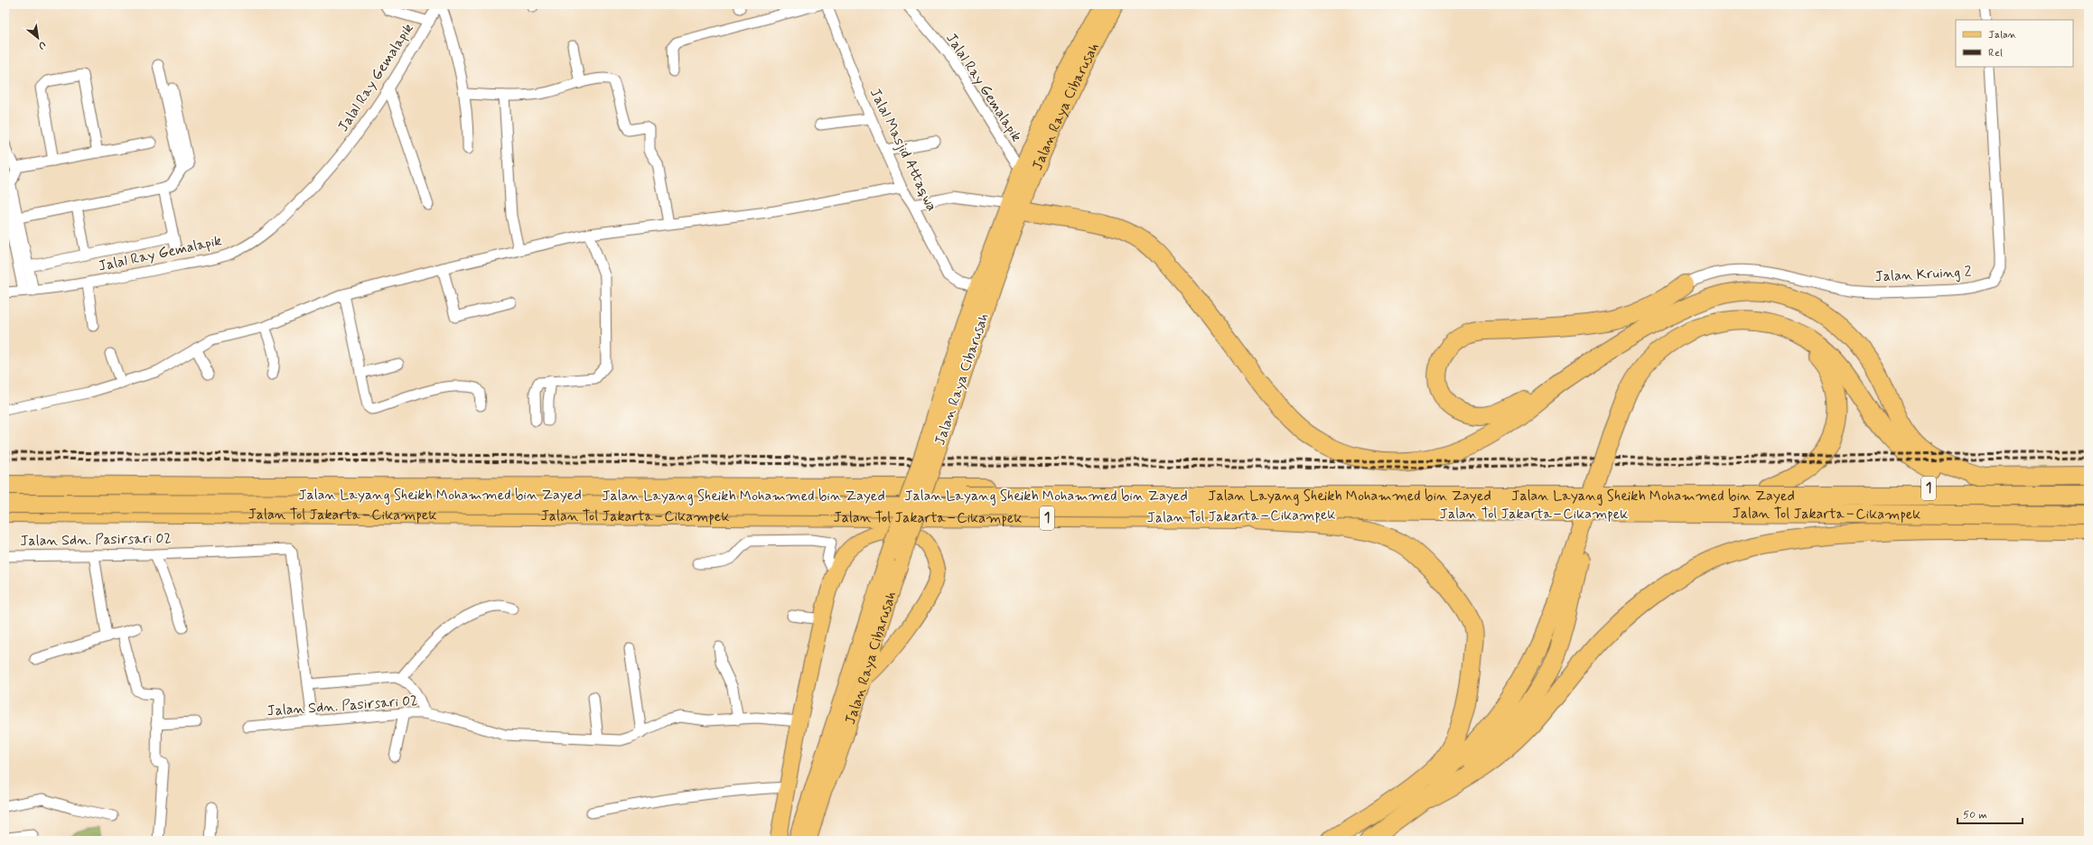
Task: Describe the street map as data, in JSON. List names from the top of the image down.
{
  "streets": {
    "highway": ["1", "Jalan Layang Sheikh Mohammed bin Zayed", "Jalan Tol Jakarta–Cikampek"],
    "main road": ["Jalan Raya Cibarusah"],
    "street": [
      "Jalal Ray Gemalapik",
      "Jalal Masjid Attaqwa",
      "Jalan Kruing 2",
      "Jalan Sdn. Pasirsari 02"
    ]
  },
  "crossings": [
    ["Jalal Ray Gemalapik", "Jalan Raya Cibarusah"],
    ["Jalan Raya Cibarusah", "Jalal Masjid Attaqwa"],
    ["Jalan Layang Sheikh Mohammed bin Zayed", "Jalan Tol Jakarta–Cikampek"]
  ],
  "legend": ["Jalan", "Rel"],
  "scale_bar": "50 m",
  "north": "bottom right"
}
